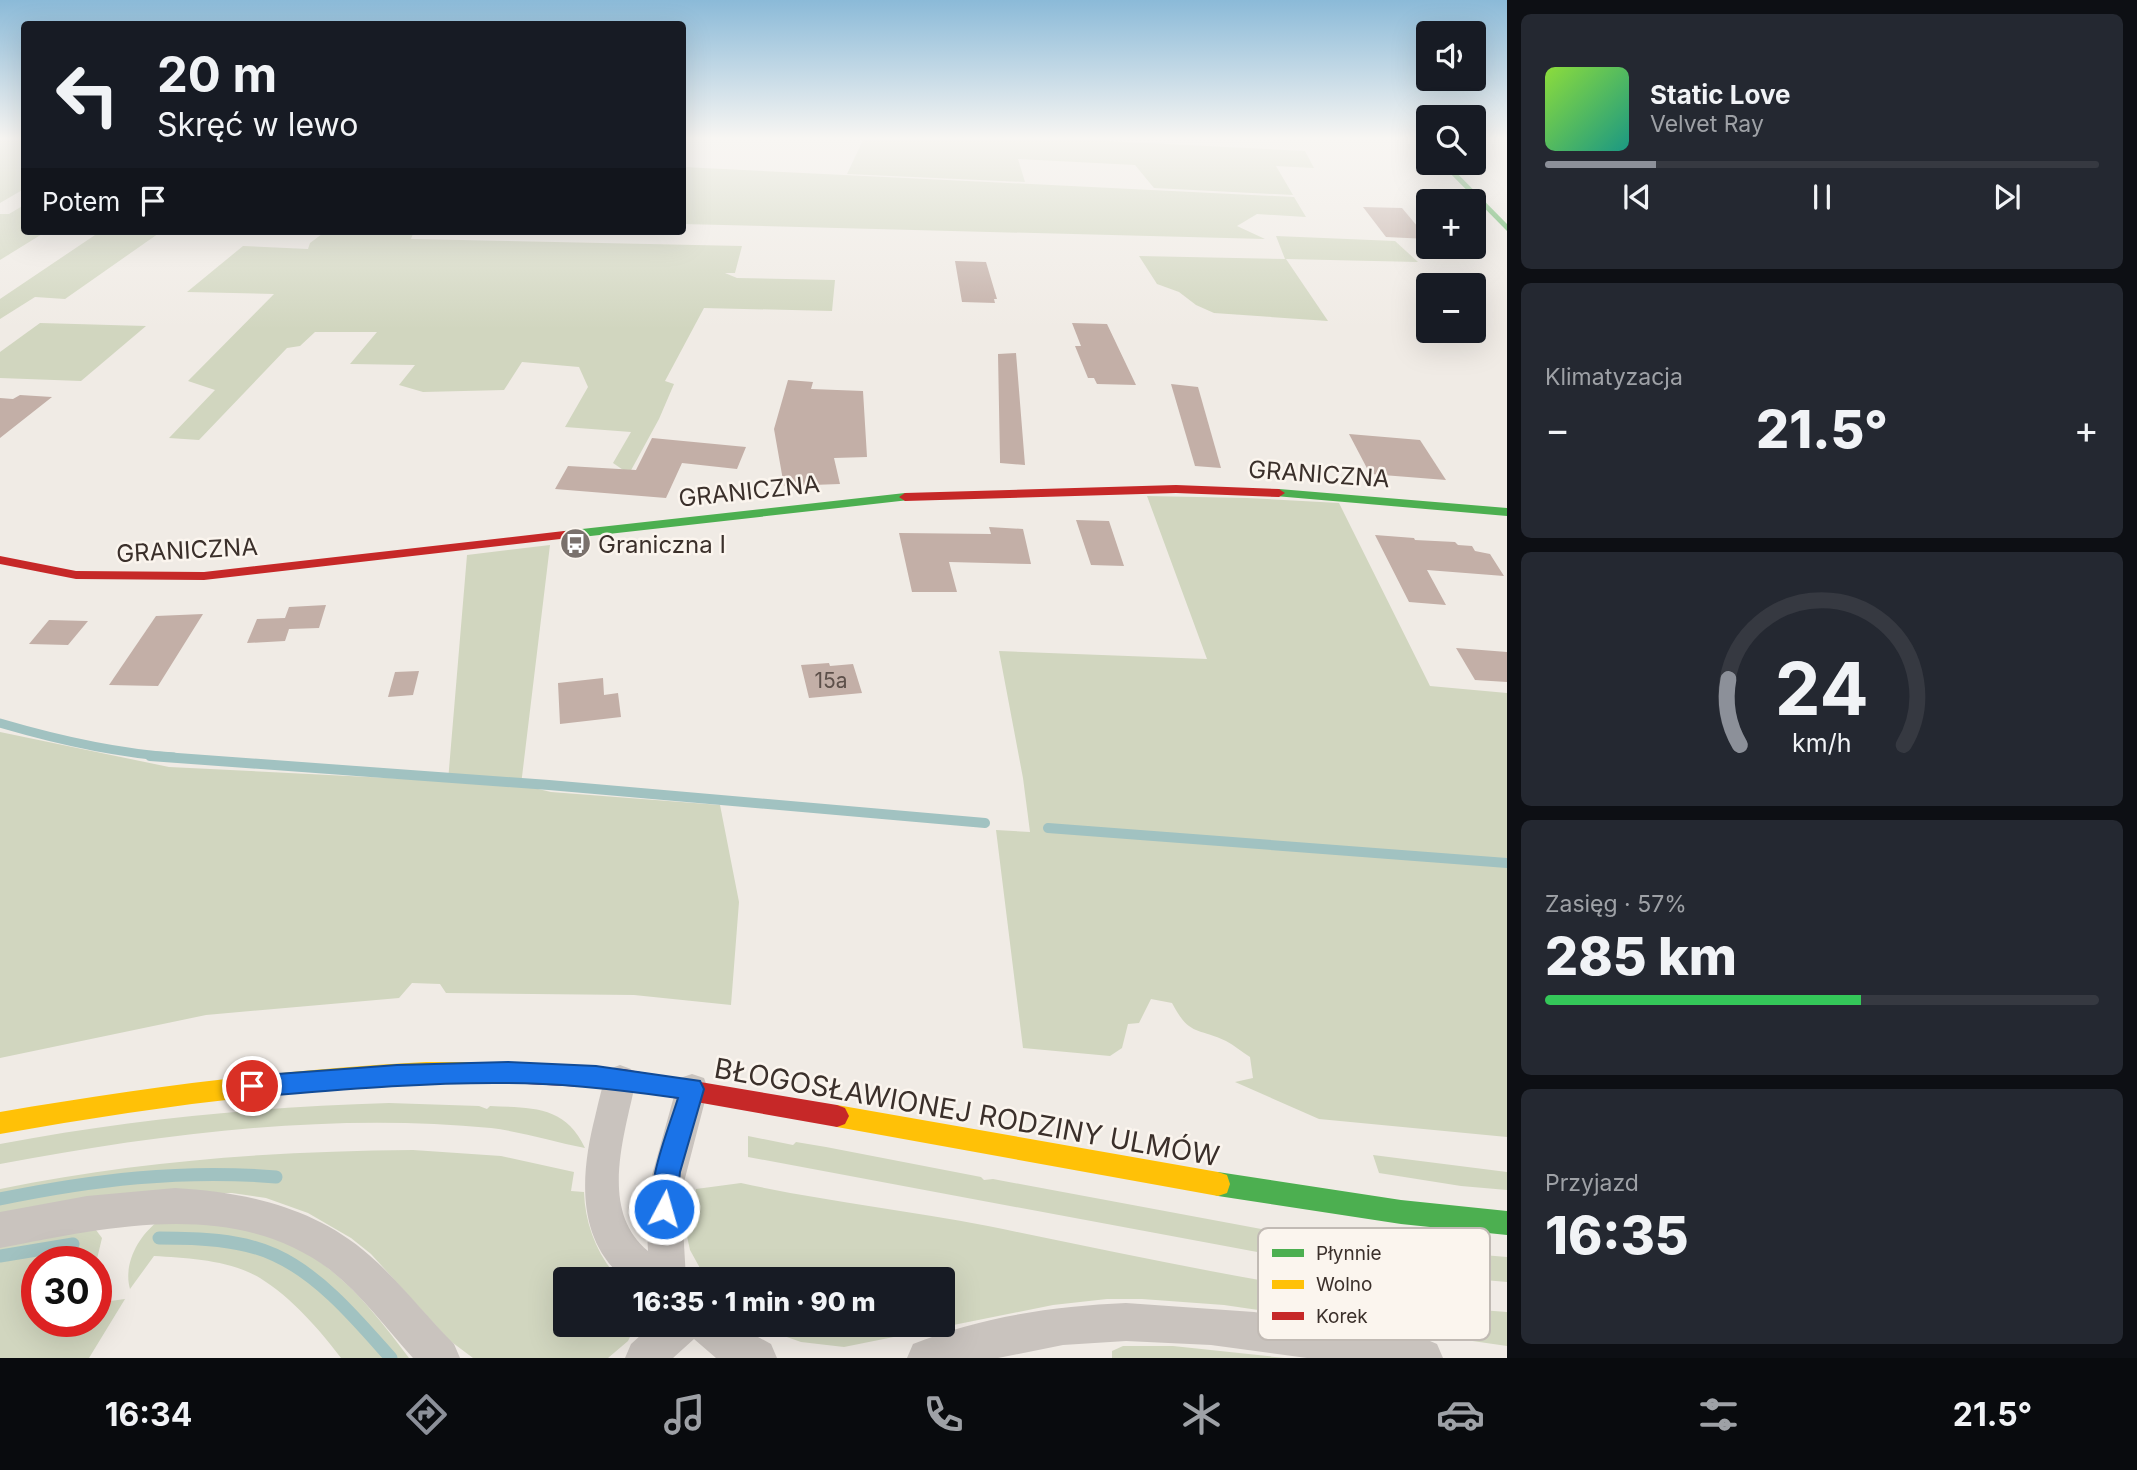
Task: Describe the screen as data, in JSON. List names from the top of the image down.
{
  "streets": {
    "street": ["GRANICZNA", "BŁOGOSŁAWIONEJ RODZINY ULMÓW"]
  },
  "places": {
    "bus stop": ["Graniczna I"]
  },
  "house_numbers": ["15a"],
  "legend": ["Płynnie", "Wolno", "Korek"],
  "page": {
    "map_buttons": ["+", "−"],
    "turn": ["20 m", "Skręć w lewo"],
    "song": ["Static Love", "Velvet Ray"],
    "then": "Potem",
    "tile": [
      "Klimatyzacja",
      ["Zasięg · 57%", "285 km"],
      ["Przyjazd", "16:35"]
    ],
    "heat": ["−", "21.5°", "+"],
    "limit": "30",
    "trip": "16:35 · 1 min · 90 m",
    "tabs": ["16:34", "21.5°"],
    "gauge": ["24", "km/h"]
  }
}
